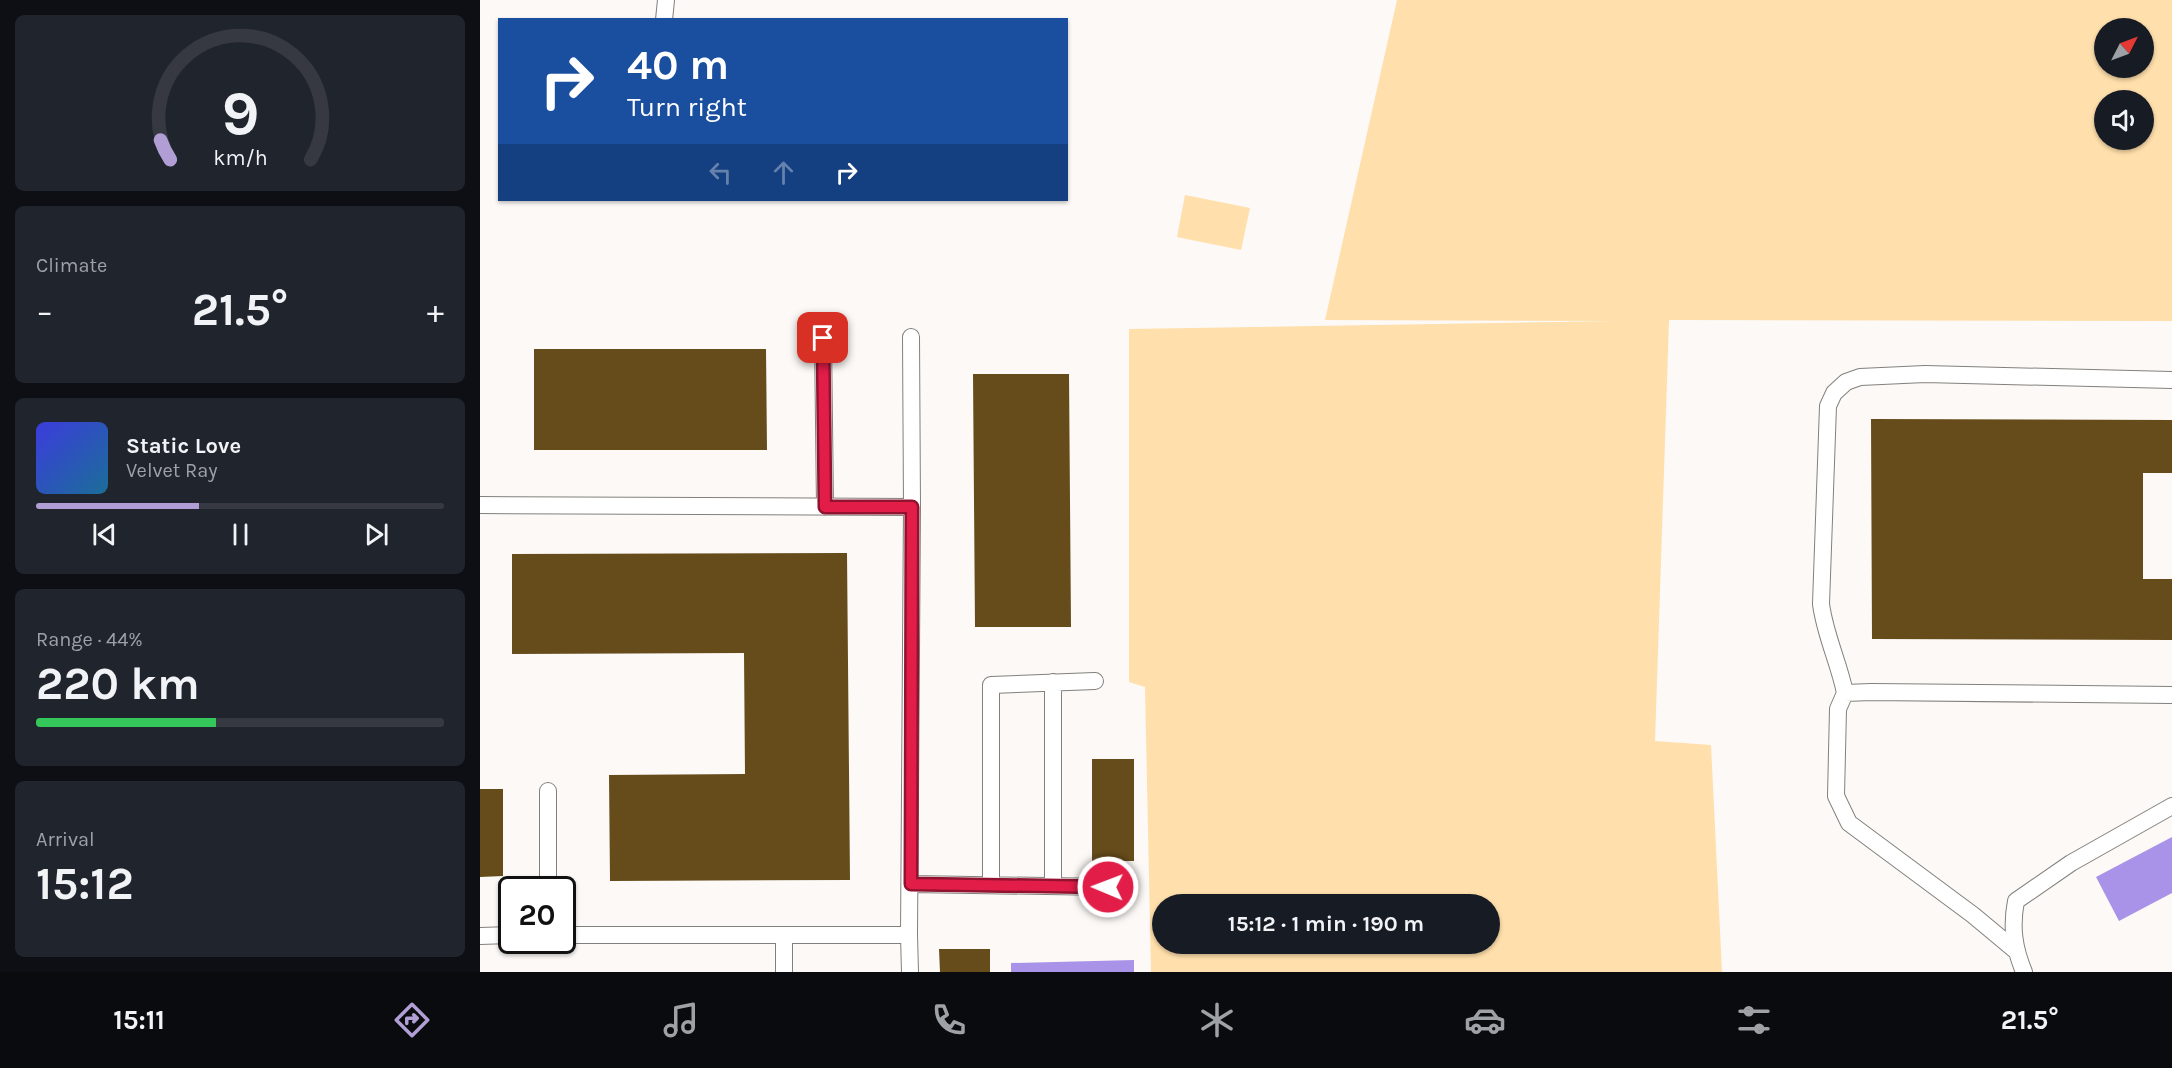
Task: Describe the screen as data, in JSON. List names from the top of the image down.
{
  "north": "top right",
  "page": {
    "turn": ["40 m", "Turn right"],
    "tile": [
      "Climate",
      ["Range · 44%", "220 km"],
      ["Arrival", "15:12"]
    ],
    "heat": ["−", "21.5°", "+"],
    "song": ["Static Love", "Velvet Ray"],
    "limit": "20",
    "trip": "15:12 · 1 min · 190 m",
    "tabs": ["15:11", "21.5°"],
    "gauge": ["9", "km/h"]
  }
}
